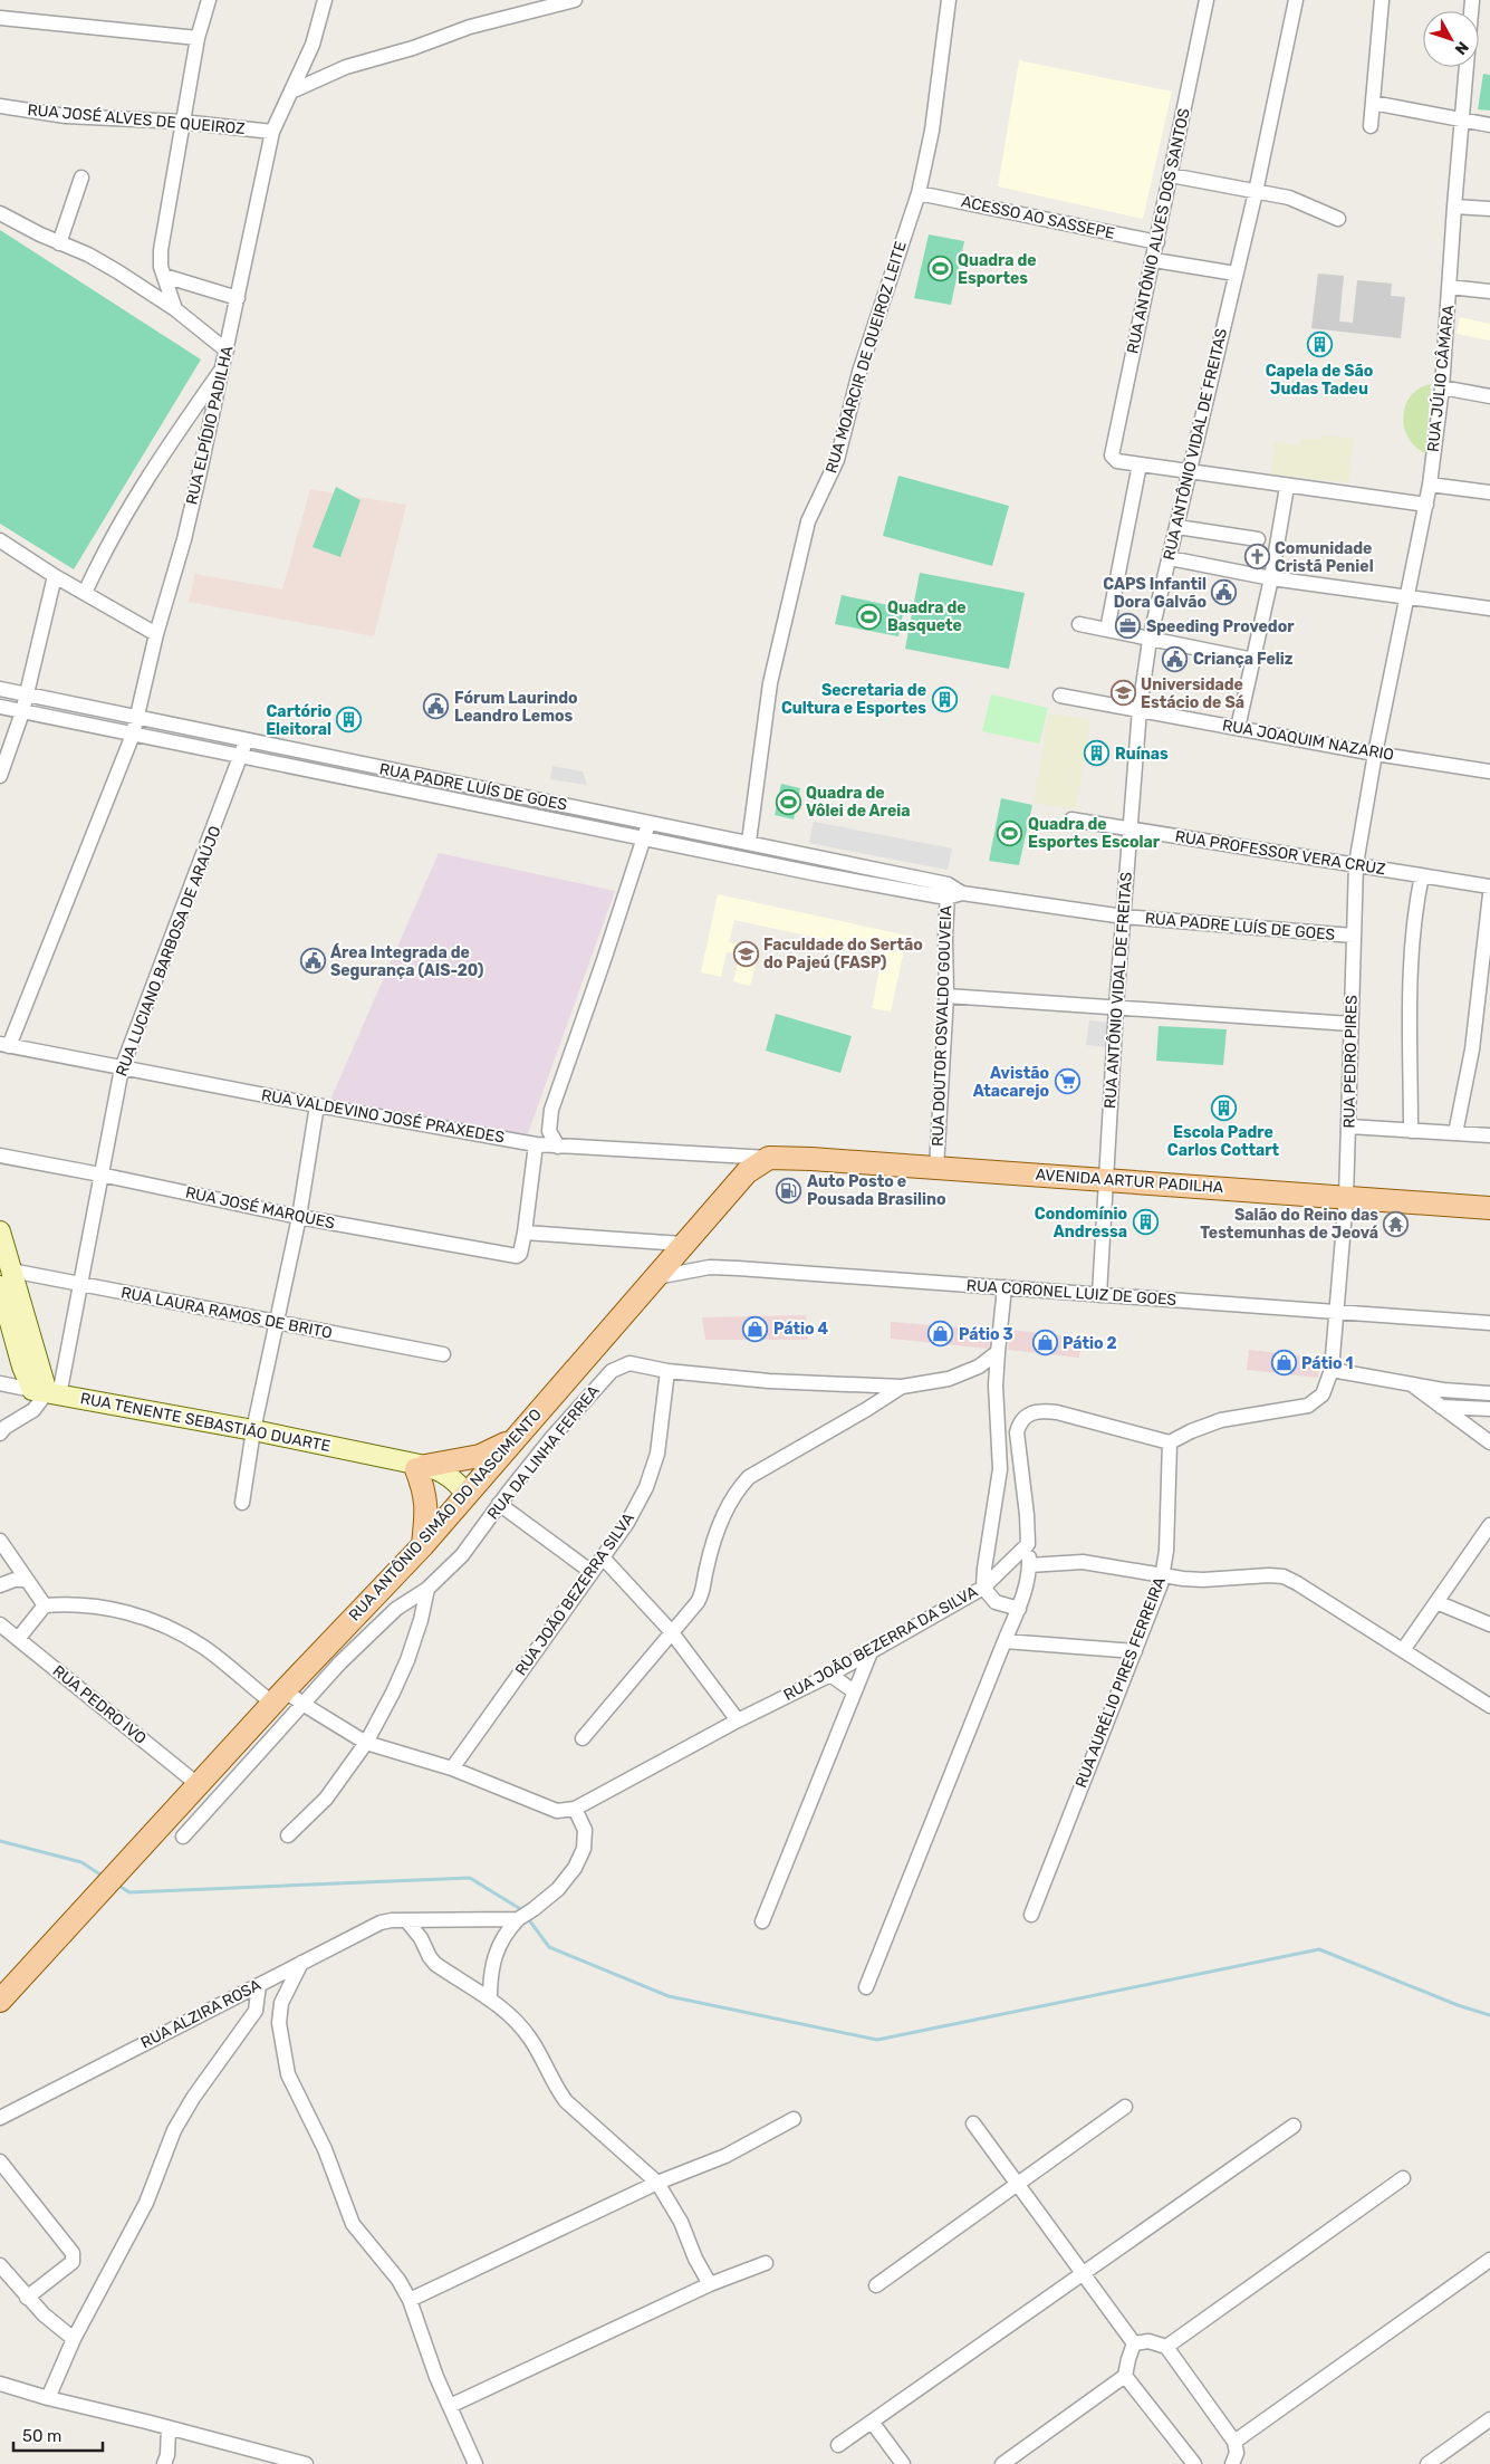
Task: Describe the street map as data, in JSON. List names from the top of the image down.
{
  "streets": {
    "main road": ["AVENIDA ARTUR PADILHA", "RUA ANTÔNIO SIMÃO DO NASCIMENTO"],
    "street": [
      "RUA JOSÉ ALVES DE QUEIROZ",
      "ACESSO AO SASSEPE",
      "RUA ANTÔNIO ALVES DOS SANTOS",
      "RUA MOARCIR DE QUEIROZ LEITE",
      "RUA JÚLIO CÂMARA",
      "RUA ELPÍDIO PADILHA",
      "RUA ANTÔNIO VIDAL DE FREITAS",
      "RUA JOAQUIM NAZARIO",
      "RUA PADRE LUÍS DE GOES",
      "RUA PROFESSOR VERA CRUZ",
      "RUA LUCIANO BARBOSA DE ARAÚJO",
      "RUA DOUTOR OSVALDO GOUVEIA",
      "RUA PEDRO PIRES",
      "RUA VALDEVINO JOSÉ PRAXEDES",
      "RUA JOSÉ MARQUES",
      "RUA CORONEL LUIZ DE GOES",
      "RUA LAURA RAMOS DE BRITO",
      "RUA TENENTE SEBASTIÃO DUARTE",
      "RUA DA LINHA FERREA",
      "RUA JOÃO BEZERRA SILVA",
      "RUA JOÃO BEZERRA DA SILVA",
      "RUA AURÉLIO PIRES FERREIRA",
      "RUA PEDRO IVO",
      "RUA ALZIRA ROSA"
    ]
  },
  "crossings": [
    ["RUA JOSÉ ALVES DE QUEIROZ", "RUA ELPÍDIO PADILHA"],
    ["ACESSO AO SASSEPE", "RUA ANTÔNIO ALVES DOS SANTOS"],
    ["ACESSO AO SASSEPE", "RUA MOARCIR DE QUEIROZ LEITE"],
    ["RUA MOARCIR DE QUEIROZ LEITE", "RUA PADRE LUÍS DE GOES"],
    ["RUA JÚLIO CÂMARA", "RUA JOAQUIM NAZARIO"],
    ["RUA JÚLIO CÂMARA", "RUA PEDRO PIRES"],
    ["RUA ELPÍDIO PADILHA", "RUA PADRE LUÍS DE GOES"],
    ["RUA ELPÍDIO PADILHA", "RUA VALDEVINO JOSÉ PRAXEDES"],
    ["RUA ANTÔNIO VIDAL DE FREITAS", "RUA JOAQUIM NAZARIO"],
    ["RUA ANTÔNIO VIDAL DE FREITAS", "RUA PADRE LUÍS DE GOES"],
    ["RUA ANTÔNIO VIDAL DE FREITAS", "RUA PROFESSOR VERA CRUZ"],
    ["RUA ANTÔNIO VIDAL DE FREITAS", "AVENIDA ARTUR PADILHA"],
    ["RUA ANTÔNIO VIDAL DE FREITAS", "RUA CORONEL LUIZ DE GOES"],
    ["RUA JOAQUIM NAZARIO", "RUA PEDRO PIRES"],
    ["RUA PADRE LUÍS DE GOES", "RUA LUCIANO BARBOSA DE ARAÚJO"],
    ["RUA PADRE LUÍS DE GOES", "RUA DOUTOR OSVALDO GOUVEIA"],
    ["RUA PADRE LUÍS DE GOES", "RUA PEDRO PIRES"],
    ["RUA PROFESSOR VERA CRUZ", "RUA PEDRO PIRES"],
    ["RUA LUCIANO BARBOSA DE ARAÚJO", "RUA VALDEVINO JOSÉ PRAXEDES"],
    ["RUA LUCIANO BARBOSA DE ARAÚJO", "RUA JOSÉ MARQUES"],
    ["RUA LUCIANO BARBOSA DE ARAÚJO", "RUA LAURA RAMOS DE BRITO"],
    ["RUA LUCIANO BARBOSA DE ARAÚJO", "RUA TENENTE SEBASTIÃO DUARTE"],
    ["RUA DOUTOR OSVALDO GOUVEIA", "AVENIDA ARTUR PADILHA"],
    ["RUA PEDRO PIRES", "AVENIDA ARTUR PADILHA"],
    ["RUA PEDRO PIRES", "RUA CORONEL LUIZ DE GOES"],
    ["RUA PEDRO PIRES", "RUA AURÉLIO PIRES FERREIRA"],
    ["RUA VALDEVINO JOSÉ PRAXEDES", "AVENIDA ARTUR PADILHA"],
    ["RUA VALDEVINO JOSÉ PRAXEDES", "RUA ANTÔNIO SIMÃO DO NASCIMENTO"],
    ["AVENIDA ARTUR PADILHA", "RUA ANTÔNIO SIMÃO DO NASCIMENTO"],
    ["RUA CORONEL LUIZ DE GOES", "RUA ANTÔNIO SIMÃO DO NASCIMENTO"],
    ["RUA TENENTE SEBASTIÃO DUARTE", "RUA ANTÔNIO SIMÃO DO NASCIMENTO"],
    ["RUA DA LINHA FERREA", "RUA ANTÔNIO SIMÃO DO NASCIMENTO"],
    ["RUA DA LINHA FERREA", "RUA JOÃO BEZERRA SILVA"],
    ["RUA ANTÔNIO SIMÃO DO NASCIMENTO", "RUA PEDRO IVO"],
    ["RUA JOÃO BEZERRA SILVA", "RUA JOÃO BEZERRA DA SILVA"]
  ],
  "places": {
    "sports": [
      "Quadra de Esportes",
      "Quadra de Basquete",
      "Quadra de Vôlei de Areia",
      "Quadra de Esportes Escolar"
    ],
    "building": [
      "Capela de São Judas Tadeu",
      "Secretaria de Cultura e Esportes",
      "Cartório Eleitoral",
      "Ruínas",
      "Escola Padre Carlos Cottart",
      "Condomínio Andressa"
    ],
    "church": ["Comunidade Cristã Peniel"],
    "public building": [
      "CAPS Infantil Dora Galvão",
      "Criança Feliz",
      "Fórum Laurindo Leandro Lemos",
      "Área Integrada de Segurança (AIS-20)"
    ],
    "office": ["Speeding Provedor"],
    "school or university": ["Universidade Estácio de Sá", "Faculdade do Sertão do Pajeú (FASP)"],
    "supermarket": ["Avistão Atacarejo"],
    "fuel station": ["Auto Posto e Pousada Brasilino"],
    "temple": ["Salão do Reino das Testemunhas de Jeová"],
    "shop": [
      "Pátio 4",
      "Pátio 3",
      "Pátio 2",
      "Pátio 1"
    ]
  },
  "scale_bar": "50 m",
  "north": "bottom right"
}
